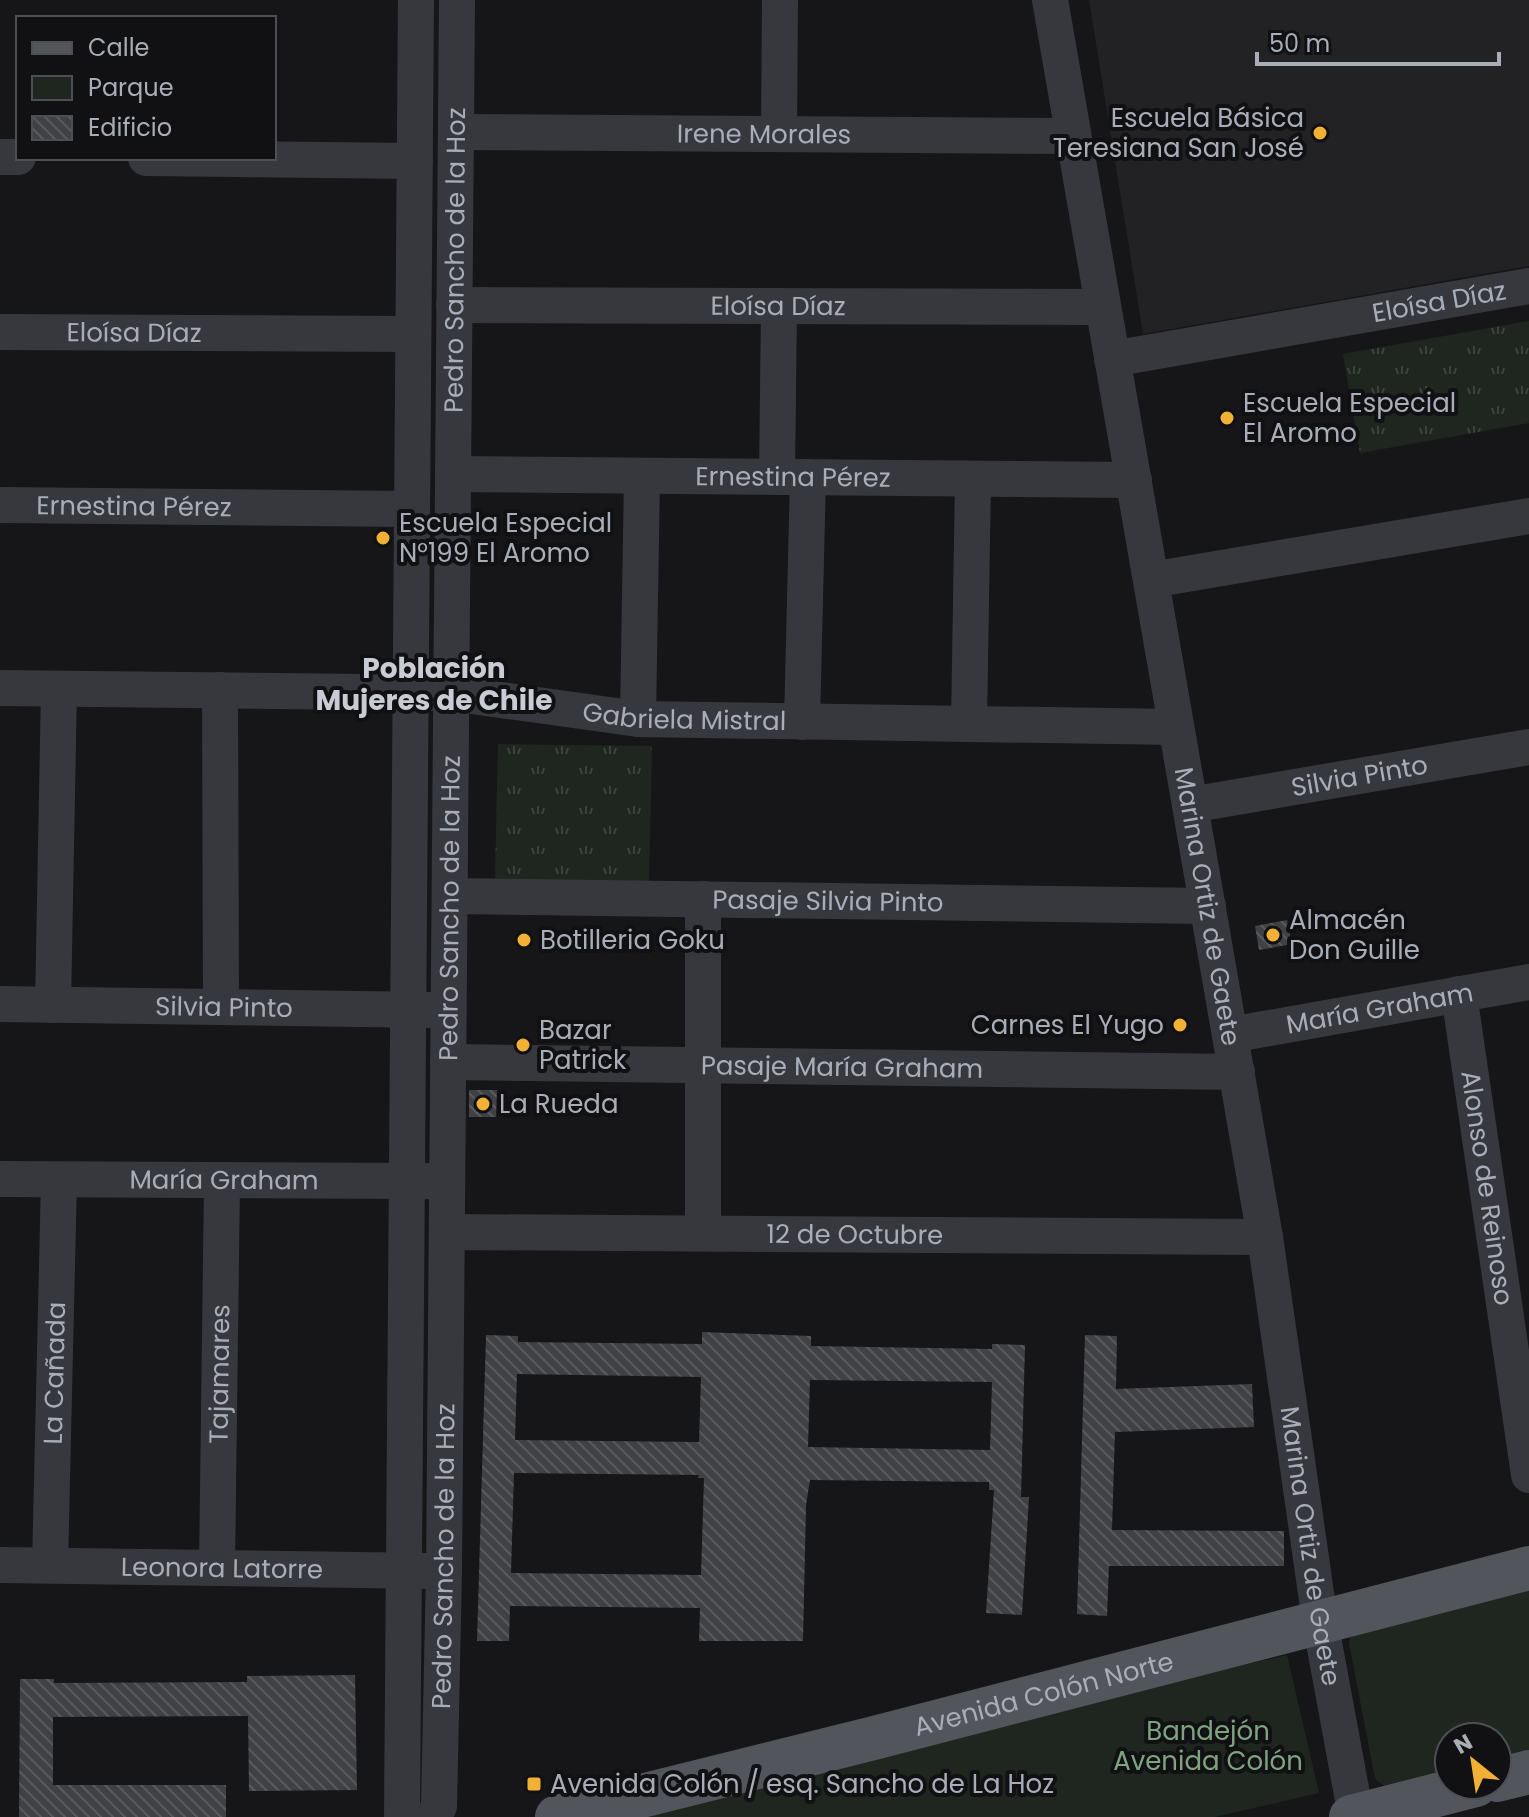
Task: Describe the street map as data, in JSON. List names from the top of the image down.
{
  "streets": {
    "main road": ["Avenida Colón Norte"],
    "street": [
      "Irene Morales",
      "Pedro Sancho de la Hoz",
      "Eloísa Díaz",
      "Ernestina Pérez",
      "Gabriela Mistral",
      "Silvia Pinto",
      "Pasaje Silvia Pinto",
      "Marina Ortiz de Gaete",
      "María Graham",
      "Pasaje María Graham",
      "Alonso de Reinoso",
      "12 de Octubre",
      "La Cañada",
      "Tajamares",
      "Leonora Latorre"
    ]
  },
  "crossings": [
    ["Irene Morales", "Pedro Sancho de la Hoz"],
    ["Irene Morales", "Marina Ortiz de Gaete"],
    ["Pedro Sancho de la Hoz", "Eloísa Díaz"],
    ["Pedro Sancho de la Hoz", "Ernestina Pérez"],
    ["Pedro Sancho de la Hoz", "Gabriela Mistral"],
    ["Pedro Sancho de la Hoz", "Silvia Pinto"],
    ["Pedro Sancho de la Hoz", "Pasaje Silvia Pinto"],
    ["Pedro Sancho de la Hoz", "María Graham"],
    ["Pedro Sancho de la Hoz", "Pasaje María Graham"],
    ["Pedro Sancho de la Hoz", "12 de Octubre"],
    ["Pedro Sancho de la Hoz", "Leonora Latorre"],
    ["Eloísa Díaz", "Marina Ortiz de Gaete"],
    ["Ernestina Pérez", "Marina Ortiz de Gaete"],
    ["Gabriela Mistral", "Marina Ortiz de Gaete"],
    ["Silvia Pinto", "Marina Ortiz de Gaete"],
    ["Pasaje Silvia Pinto", "Marina Ortiz de Gaete"],
    ["Marina Ortiz de Gaete", "María Graham"],
    ["Marina Ortiz de Gaete", "Pasaje María Graham"],
    ["Marina Ortiz de Gaete", "12 de Octubre"],
    ["Marina Ortiz de Gaete", "Avenida Colón Norte"],
    ["María Graham", "Alonso de Reinoso"],
    ["María Graham", "La Cañada"],
    ["María Graham", "Tajamares"],
    ["La Cañada", "Leonora Latorre"],
    ["Tajamares", "Leonora Latorre"]
  ],
  "districts": ["Población Mujeres de Chile"],
  "parks": ["Bandejón Avenida Colón"],
  "places": {
    "other": [
      "Escuela Básica Teresiana San José",
      "Escuela Especial El Aromo",
      "Escuela Especial N°199 El Aromo",
      "Almacén Don Guille",
      "Botilleria Goku",
      "Carnes El Yugo",
      "Bazar Patrick",
      "La Rueda"
    ],
    "transit": ["Avenida Colón / esq. Sancho de La Hoz"]
  },
  "legend": ["Calle", "Parque", "Edificio"],
  "scale_bar": "50 m",
  "north": "top left"
}
